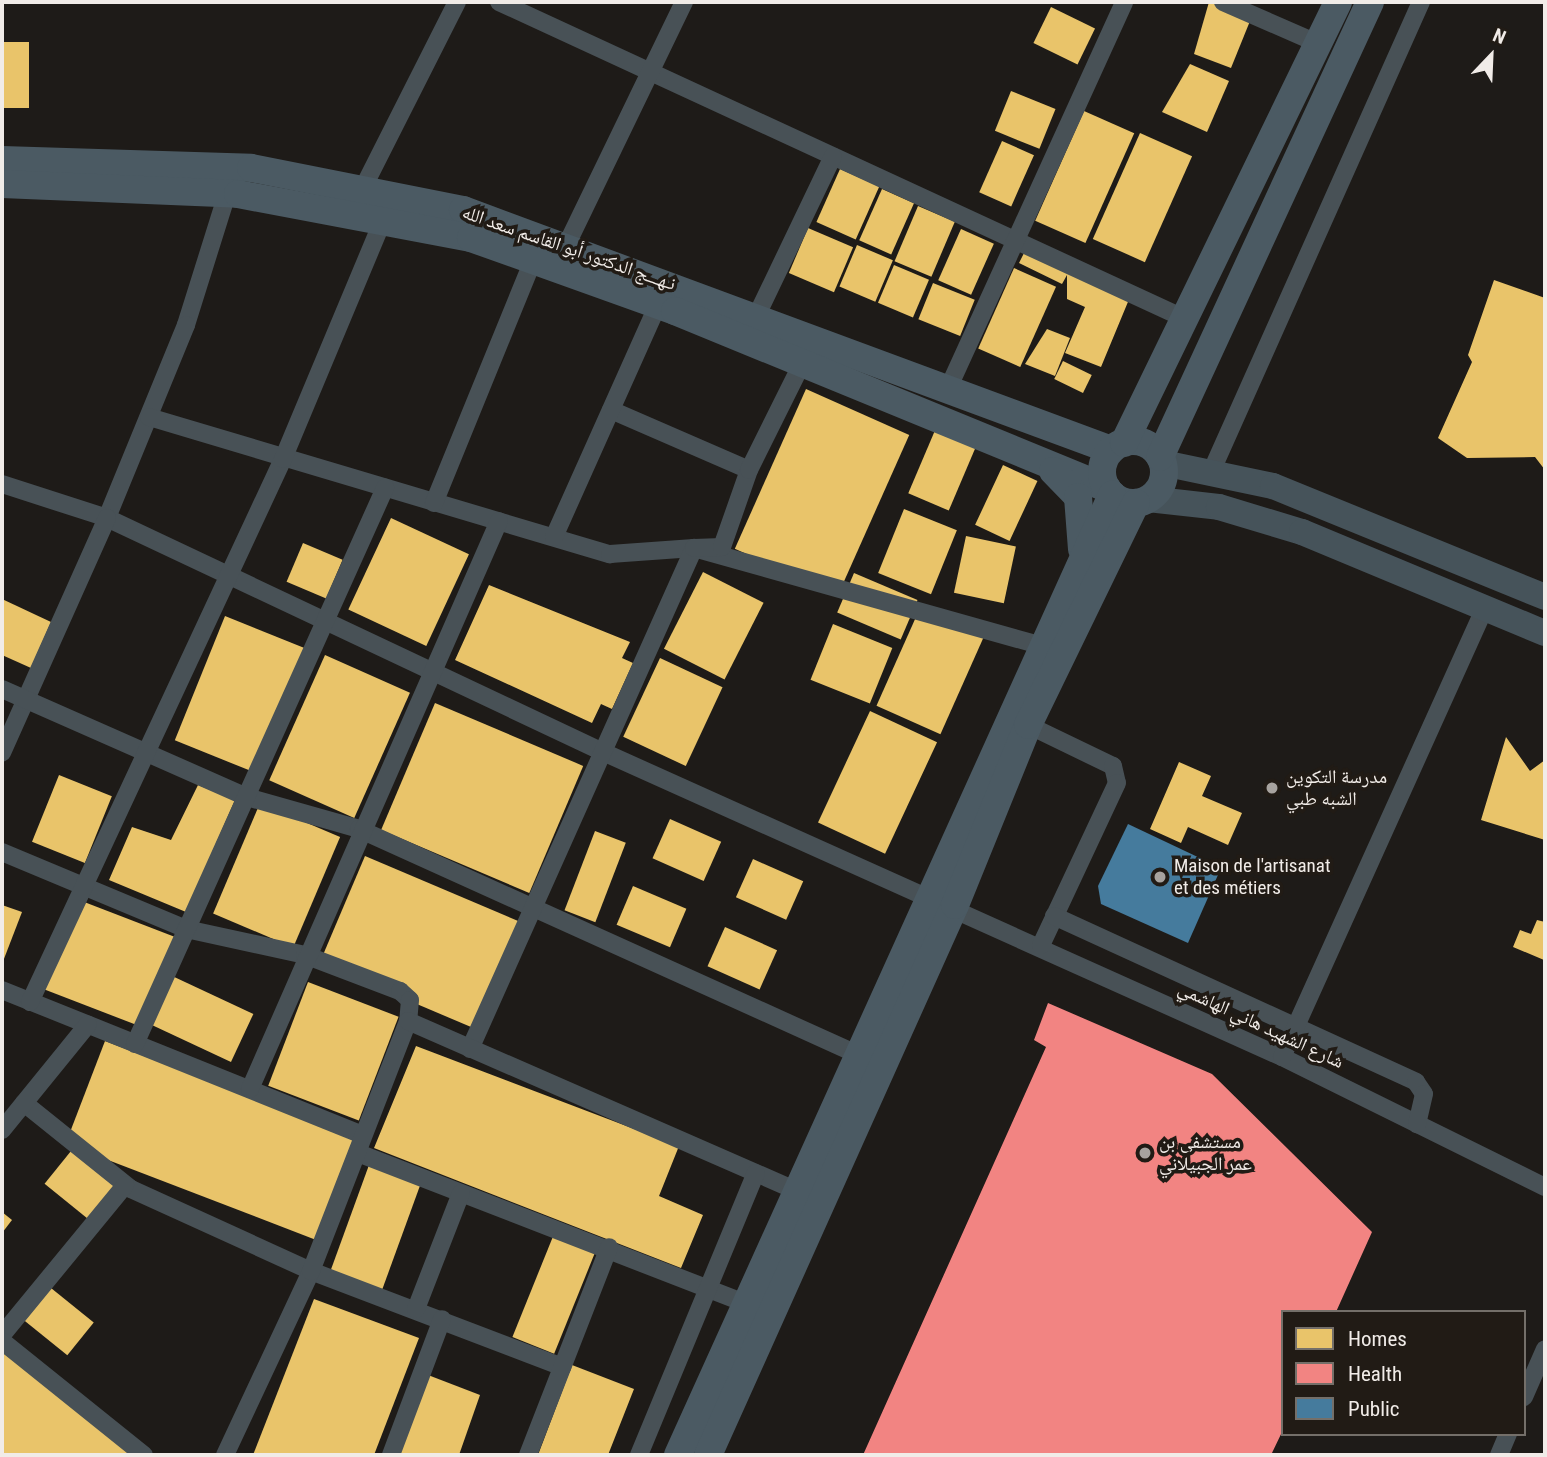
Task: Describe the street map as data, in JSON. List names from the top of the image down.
{
  "streets": {
    "main road": ["نـهـــج الدكتور أبو القاسم سعد الله"],
    "street": ["شارع الشهيد هاني الهاشمي"]
  },
  "places": ["مدرسة التكوين الشبه طبي", "Maison de l'artisanat et des métiers", "مستشفى بن عمر الجبيلاني"],
  "legend": ["Homes", "Health", "Public"],
  "north": "top right"
}
